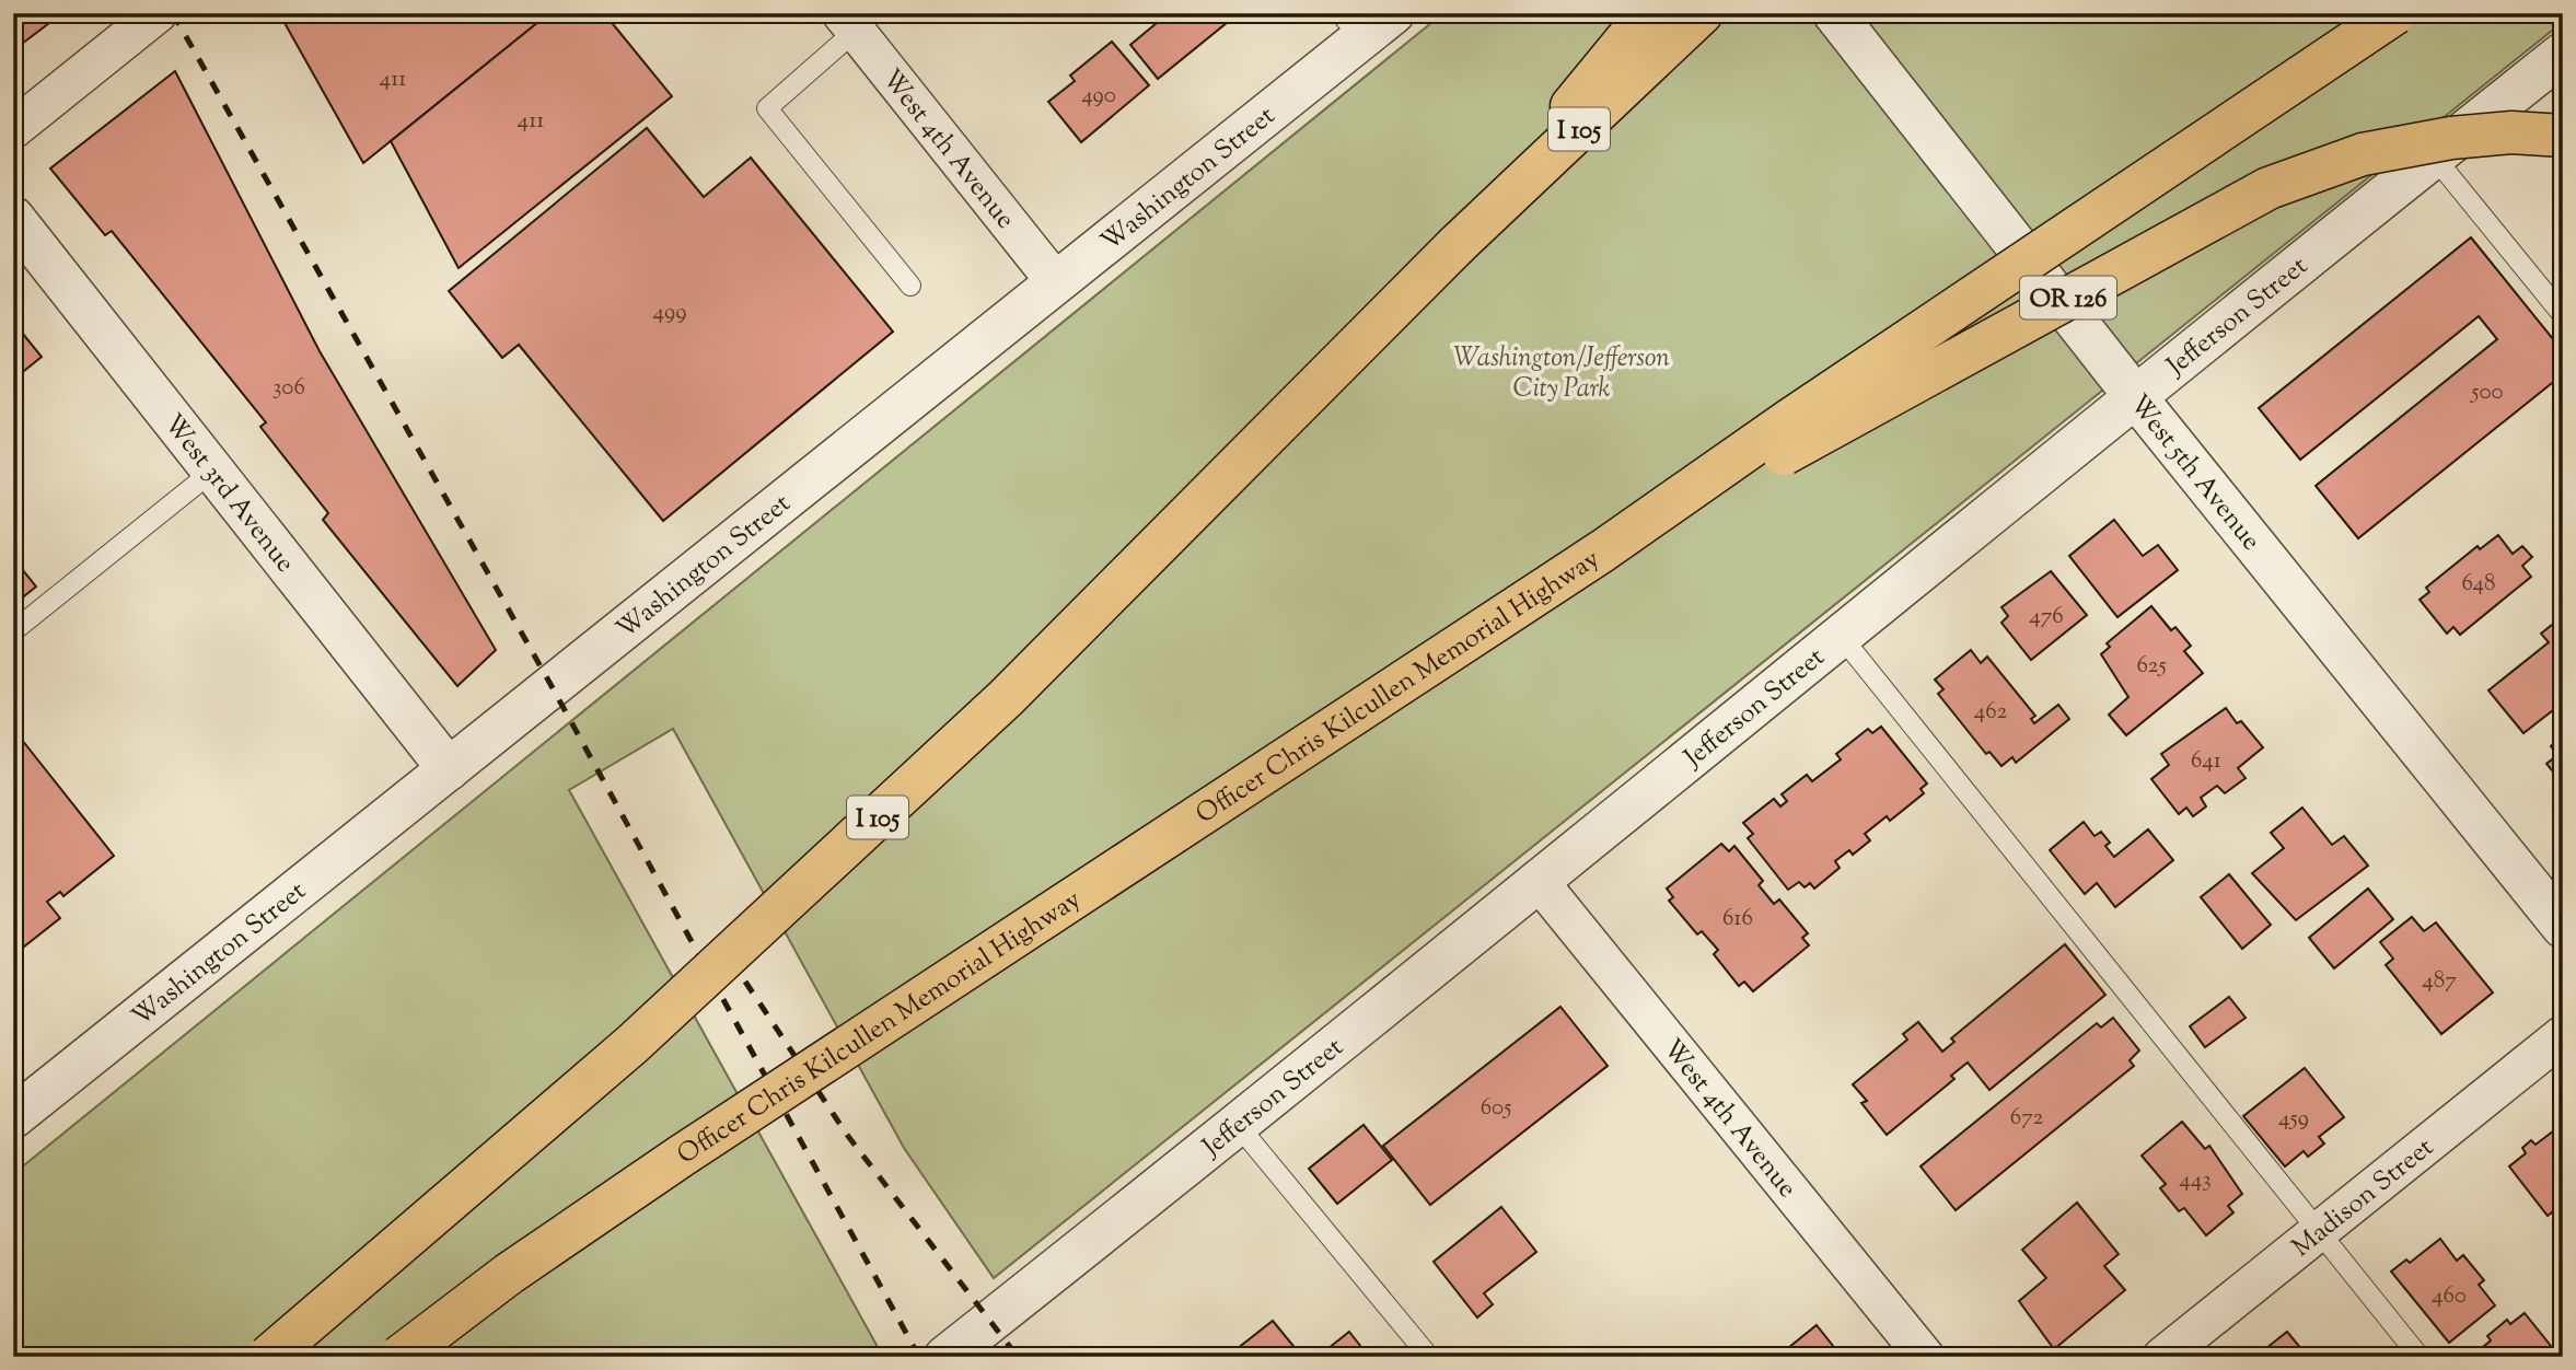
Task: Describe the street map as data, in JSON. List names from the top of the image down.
{
  "streets": {
    "highway": ["I 105", "OR 126", "Officer Chris Kilcullen Memorial Highway"],
    "street": [
      "West 4th Avenue",
      "Washington Street",
      "Jefferson Street",
      "West 5th Avenue",
      "West 3rd Avenue",
      "Madison Street"
    ]
  },
  "crossings": [
    ["West 4th Avenue", "Washington Street"],
    ["West 4th Avenue", "Jefferson Street"],
    ["Washington Street", "West 3rd Avenue"],
    ["OR 126", "Officer Chris Kilcullen Memorial Highway"],
    ["Jefferson Street", "West 5th Avenue"]
  ],
  "parks": ["Washington/Jefferson City Park"],
  "house_numbers": [
    "411",
    "490",
    "411",
    "499",
    "306",
    "500",
    "648",
    "476",
    "625",
    "462",
    "641",
    "616",
    "487",
    "605",
    "672",
    "459",
    "443",
    "460"
  ]
}
